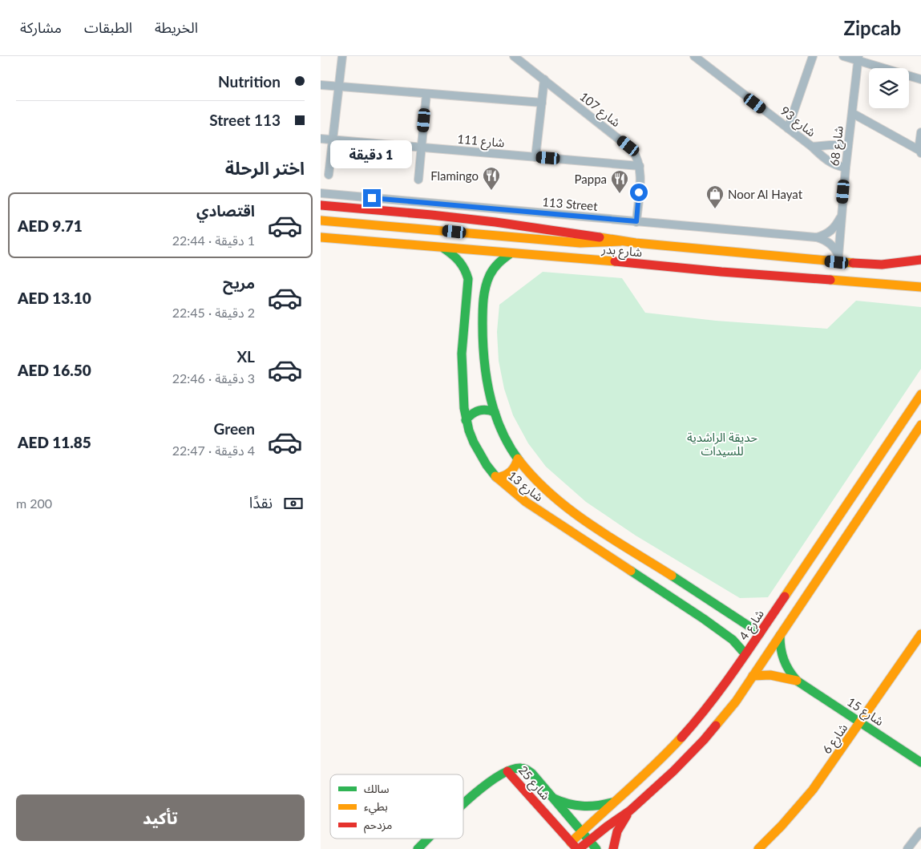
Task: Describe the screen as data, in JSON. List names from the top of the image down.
{
  "streets": {
    "street": [
      "شارع 107",
      "شارع 93",
      "شارع 111",
      "شارع 68",
      "113 Street",
      "شارع بدر",
      "شارع 13",
      "شارع 4",
      "شارع 15",
      "شارع 6",
      "شارع 25"
    ]
  },
  "crossings": [
    ["شارع 107", "شارع 111"],
    ["شارع 107", "113 Street"],
    ["شارع 93", "شارع 68"],
    ["شارع 68", "113 Street"],
    ["شارع 68", "شارع بدر"],
    ["113 Street", "شارع بدر"],
    ["شارع بدر", "شارع 13"],
    ["شارع 13", "شارع 4"],
    ["شارع 4", "شارع 25"],
    ["شارع 15", "شارع 6"]
  ],
  "parks": ["حديقة الراشدية للسيدات"],
  "places": {
    "restaurant": ["Flamingo", "Pappa"],
    "shop": ["Noor Al Hayat"]
  },
  "legend": ["سالك", "بطيء", "مزدحم"],
  "page": {
    "header": "Zipcab",
    "nav": ["الخريطة", "الطبقات", "مشاركة"],
    "banner": ["Nutrition", "113 Street"],
    "bubble": "1 دقيقة",
    "heading": "اختر الرحلة",
    "list": [
      {
        "name": "اقتصادي",
        "note": "1 دقيقة · 22:44",
        "value": "AED 9.71"
      },
      {
        "name": "مريح",
        "note": "2 دقيقة · 22:45",
        "value": "AED 13.10"
      },
      {
        "name": "XL",
        "note": "3 دقيقة · 22:46",
        "value": "AED 16.50"
      },
      {
        "name": "Green",
        "note": "4 دقيقة · 22:47",
        "value": "AED 11.85"
      }
    ],
    "pay": ["نقدًا", "200 m"],
    "buttons": "تأكيد"
  }
}
